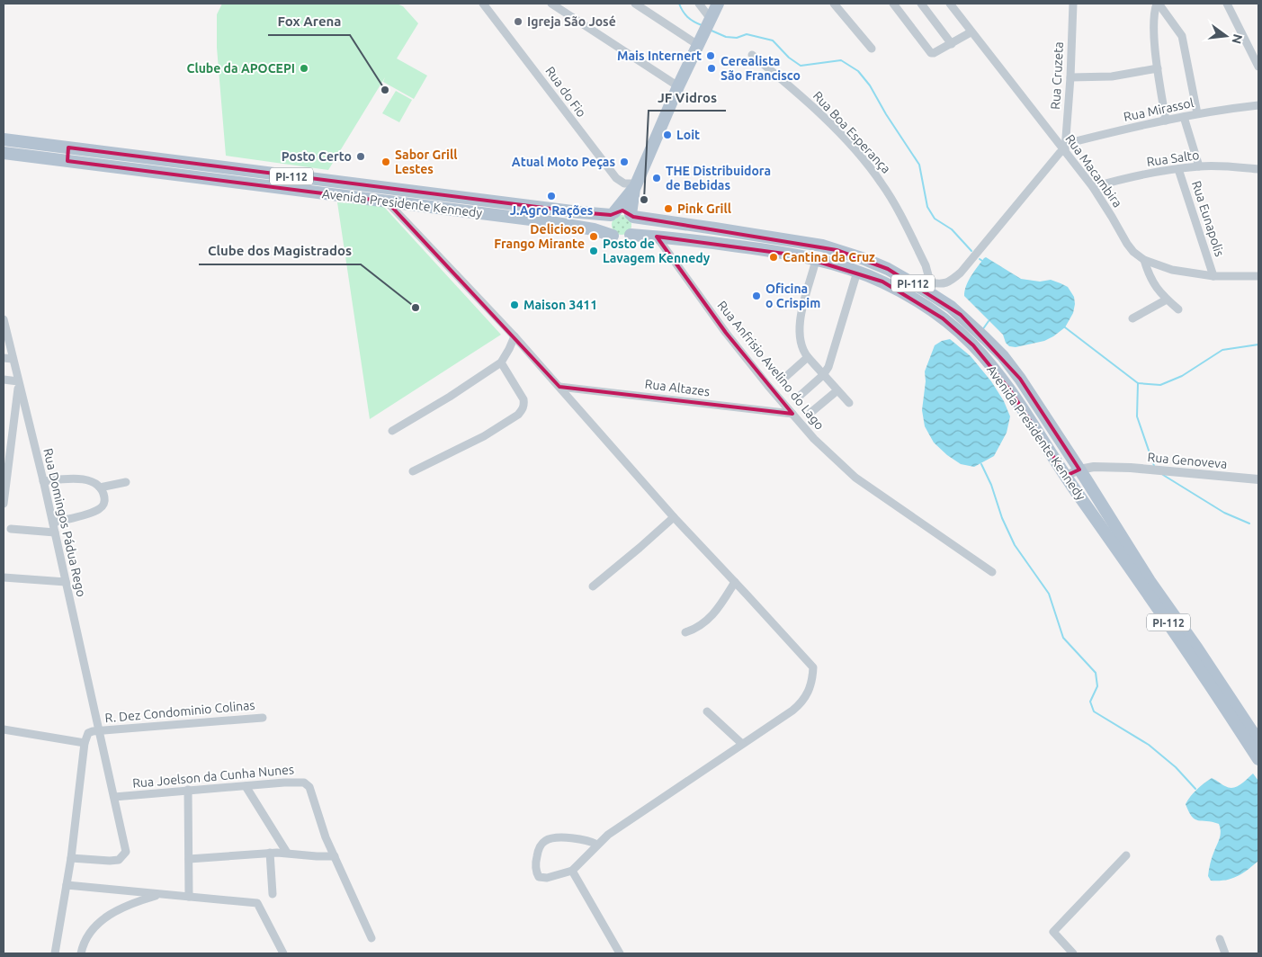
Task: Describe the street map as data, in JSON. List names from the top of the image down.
{
  "streets": {
    "main road": ["PI-112", "Avenida Presidente Kennedy"],
    "street": [
      "Rua Cruzeta",
      "Rua do Fio",
      "Rua Mirassol",
      "Rua Boa Esperança",
      "Rua Salto",
      "Rua Macambira",
      "Rua Eunapolis",
      "Rua Anfrisio Avelino do Lago",
      "Rua Altazes",
      "Rua Genoveva",
      "Rua Domingos Pádua Rego",
      "R. Dez Condominio Colinas",
      "Rua Joelson da Cunha Nunes"
    ]
  },
  "crossings": [
    ["Rua Cruzeta", "Rua Mirassol"],
    ["Rua Cruzeta", "Rua Macambira"],
    ["Rua Mirassol", "Rua Macambira"],
    ["Rua Boa Esperança", "Avenida Presidente Kennedy"],
    ["Rua Salto", "Rua Macambira"],
    ["Rua Salto", "Rua Eunapolis"],
    ["Rua Macambira", "Rua Eunapolis"],
    ["Avenida Presidente Kennedy", "Rua Anfrisio Avelino do Lago"],
    ["Avenida Presidente Kennedy", "Rua Genoveva"],
    ["Rua Anfrisio Avelino do Lago", "Rua Altazes"],
    ["Rua Domingos Pádua Rego", "R. Dez Condominio Colinas"],
    ["Rua Domingos Pádua Rego", "Rua Joelson da Cunha Nunes"]
  ],
  "places": [
    "Igreja São José",
    "Mais Internert",
    "Clube da APOCEPI",
    "Cerealista São Francisco",
    "Fox Arena",
    "Loit",
    "Posto Certo",
    "Sabor Grill Lestes",
    "Atual Moto Peças",
    "THE Distribuidora de Bebidas",
    "J.Agro Rações",
    "JF Vidros",
    "Pink Grill",
    "Delicioso Frango Mirante",
    "Posto de Lavagem Kennedy",
    "Cantina da Cruz",
    "Oficina o Crispim",
    "Maison 3411",
    "Clube dos Magistrados"
  ],
  "north": "right"
}
